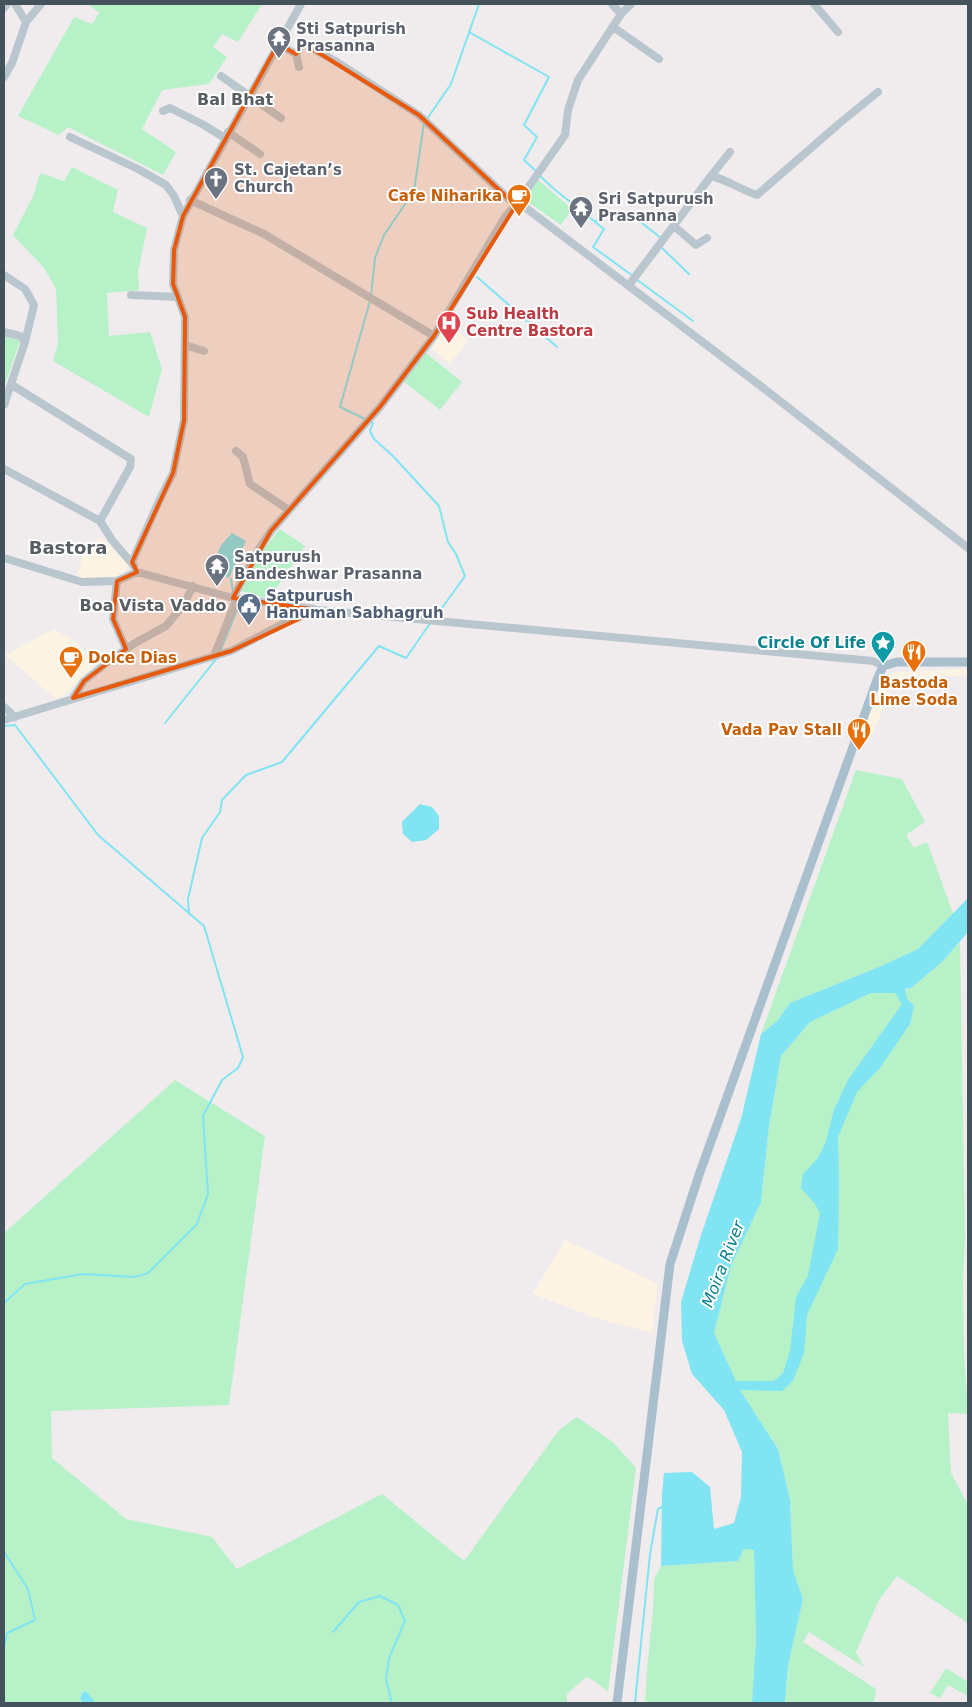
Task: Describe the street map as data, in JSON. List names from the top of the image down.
{
  "districts": ["Bal Bhat", "Bastora", "Boa Vista Vaddo"],
  "water": ["Moira River"],
  "places": {
    "temple": ["Sti Satpurish Prasanna", "Sri Satpurush Prasanna", "Satpurush Bandeshwar Prasanna"],
    "church": ["St. Cajetan’s Church"],
    "cafe": ["Cafe Niharika", "Dolce Dias"],
    "hospital": ["Sub Health Centre Bastora"],
    "public building": ["Satpurush Hanuman Sabhagruh"],
    "place": ["Circle Of Life"],
    "restaurant": ["Bastoda Lime Soda", "Vada Pav Stall"]
  }
}
